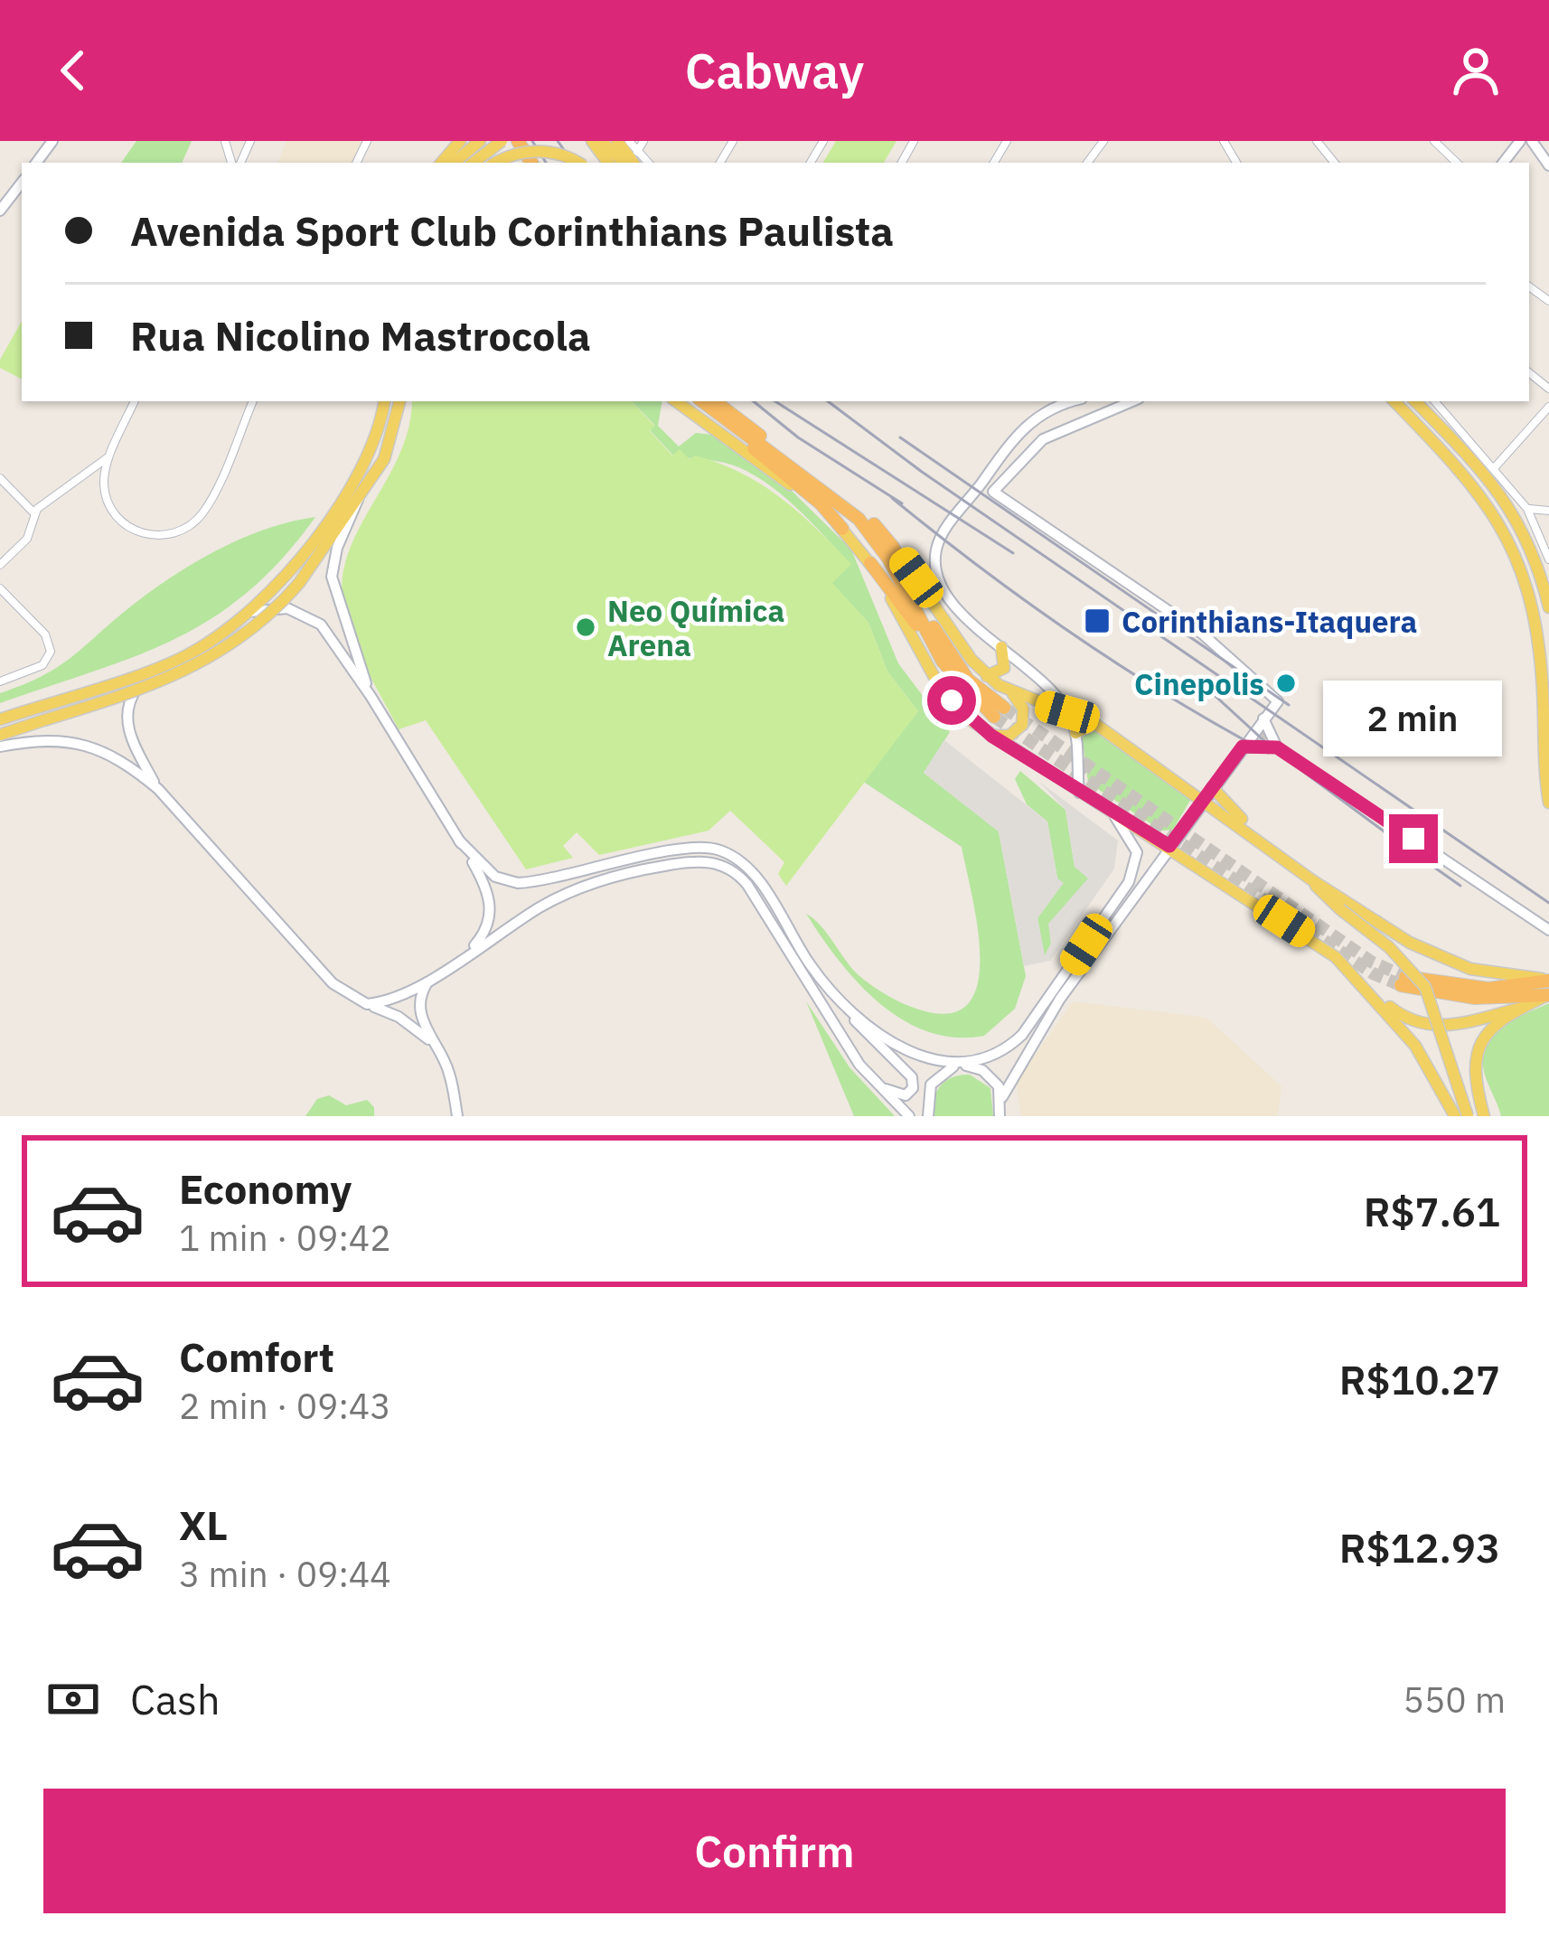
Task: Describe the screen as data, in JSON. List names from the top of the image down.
{
  "places": {
    "transit": ["Corinthians-Itaquera"],
    "other": ["Neo Química Arena", "Cinepolis"]
  },
  "page": {
    "header": "Cabway",
    "banner": ["Avenida Sport Club Corinthians Paulista", "Rua Nicolino Mastrocola"],
    "bubble": "2 min",
    "list": [
      {
        "name": "Economy",
        "note": "1 min · 09:42",
        "value": "R$7.61"
      },
      {
        "name": "Comfort",
        "note": "2 min · 09:43",
        "value": "R$10.27"
      },
      {
        "name": "XL",
        "note": "3 min · 09:44",
        "value": "R$12.93"
      }
    ],
    "pay": ["Cash", "550 m"],
    "buttons": "Confirm"
  }
}
